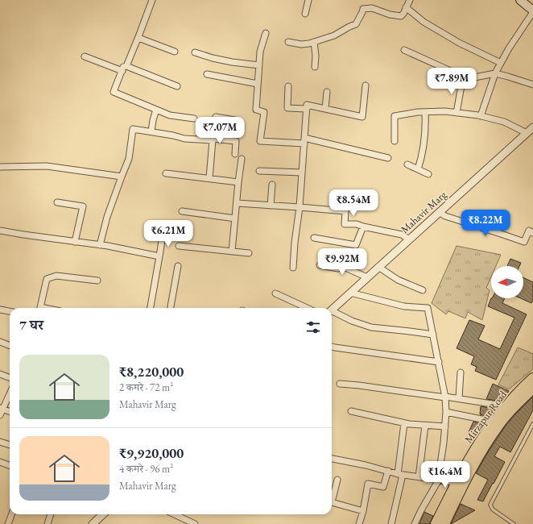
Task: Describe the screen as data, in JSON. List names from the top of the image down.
{
  "streets": {
    "highway": ["Mirzapur Road"],
    "street": ["Mahavir Marg"]
  },
  "north": "left",
  "page": {
    "price": [
      "₹7.89M",
      "₹7.07M",
      "₹8.54M",
      "₹8.22M",
      "₹6.21M",
      "₹9.92M",
      "₹16.4M"
    ],
    "heading": "7 घर",
    "list": [
      {
        "name": "₹8,220,000",
        "note": "2 कमरे · 72 m² · Mahavir Marg"
      },
      {
        "name": "₹9,920,000",
        "note": "4 कमरे · 96 m² · Mahavir Marg"
      }
    ]
  }
}
